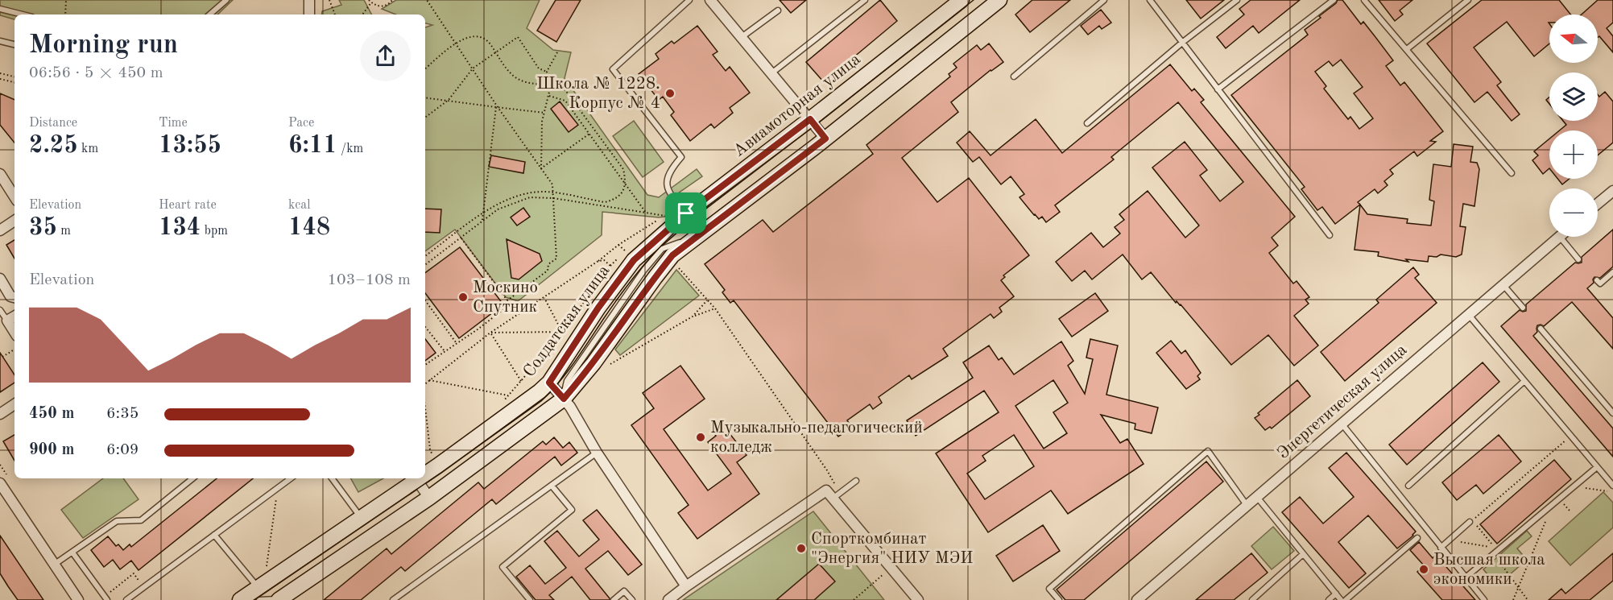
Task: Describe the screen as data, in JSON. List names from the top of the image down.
{
  "streets": {
    "main road": ["Авиамоторная улица", "Солдатская улица"],
    "street": ["Энергетическая улица"]
  },
  "crossings": [
    ["Авиамоторная улица", "Солдатская улица"]
  ],
  "places": [
    "Школа № 1228. Корпус № 4",
    "Москино Спутник",
    "Музыкально-педагогический колледж",
    "Спорткомбинат \"Энергия\" НИУ МЭИ",
    "Высшая школа экономики"
  ],
  "north": "left",
  "page": {
    "map_buttons": ["+", "−"],
    "heading": ["Morning run", "06:56 · 5 × 450 m"],
    "stats": [
      ["Distance", "2.25 km"],
      ["Time", "13:55"],
      ["Pace", "6:11 /km"],
      ["Elevation", "35 m"],
      ["Heart rate", "134 bpm"],
      ["kcal", "148"]
    ],
    "chart": ["Elevation", "103–108 m"],
    "list": [
      {
        "name": "450 m",
        "note": "6:35"
      },
      {
        "name": "900 m",
        "note": "6:09"
      }
    ]
  }
}
